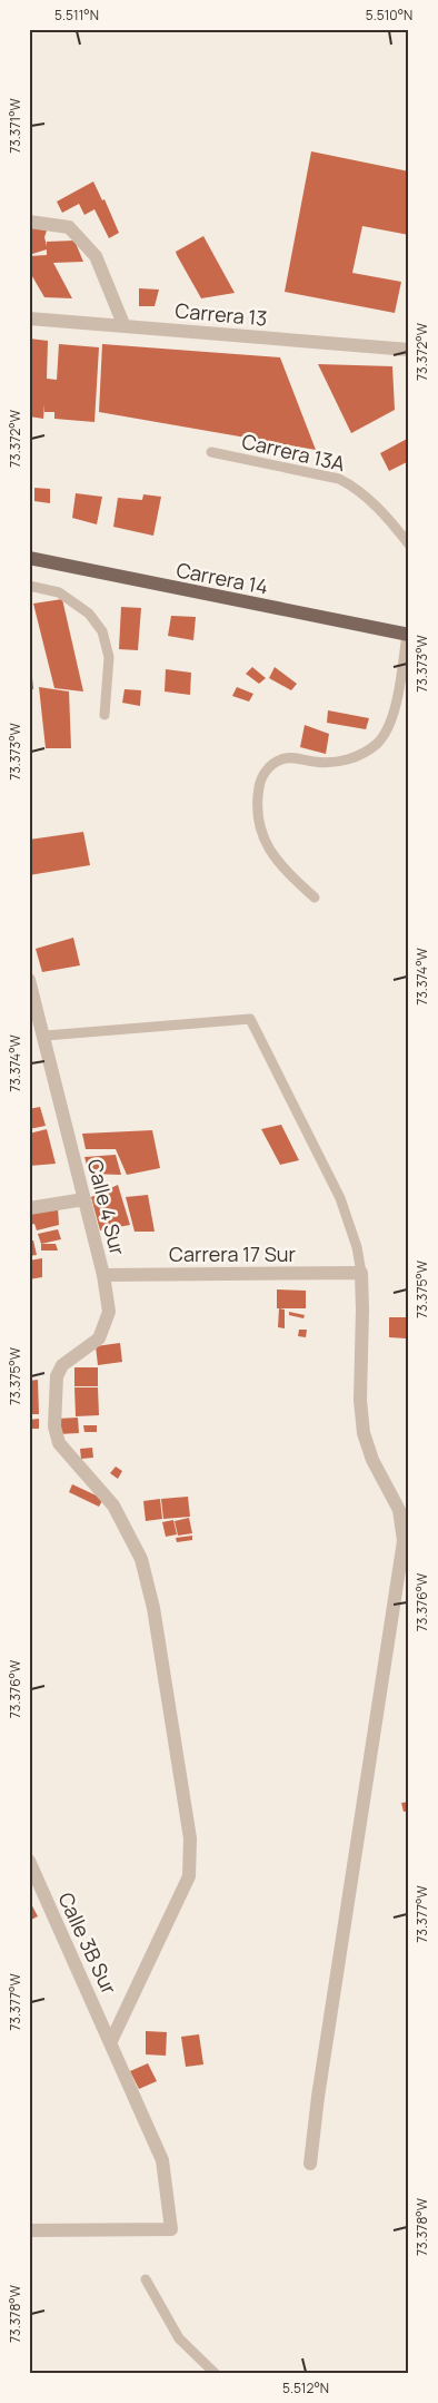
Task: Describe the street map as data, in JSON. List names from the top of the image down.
{
  "streets": {
    "main road": ["Carrera 14"],
    "street": [
      "Carrera 13",
      "Calle 4 Sur",
      "Carrera 17 Sur",
      "Calle 3B Sur"
    ],
    "lane": ["Carrera 13A"]
  },
  "crossings": [
    ["Calle 4 Sur", "Carrera 17 Sur"],
    ["Calle 4 Sur", "Calle 3B Sur"]
  ],
  "coordinates": [
    "5.511°N",
    "5.510°N",
    "73.371°W",
    "73.372°W",
    "73.373°W",
    "73.374°W",
    "73.375°W",
    "73.376°W",
    "73.377°W",
    "73.378°W",
    "5.512°N"
  ]
}
